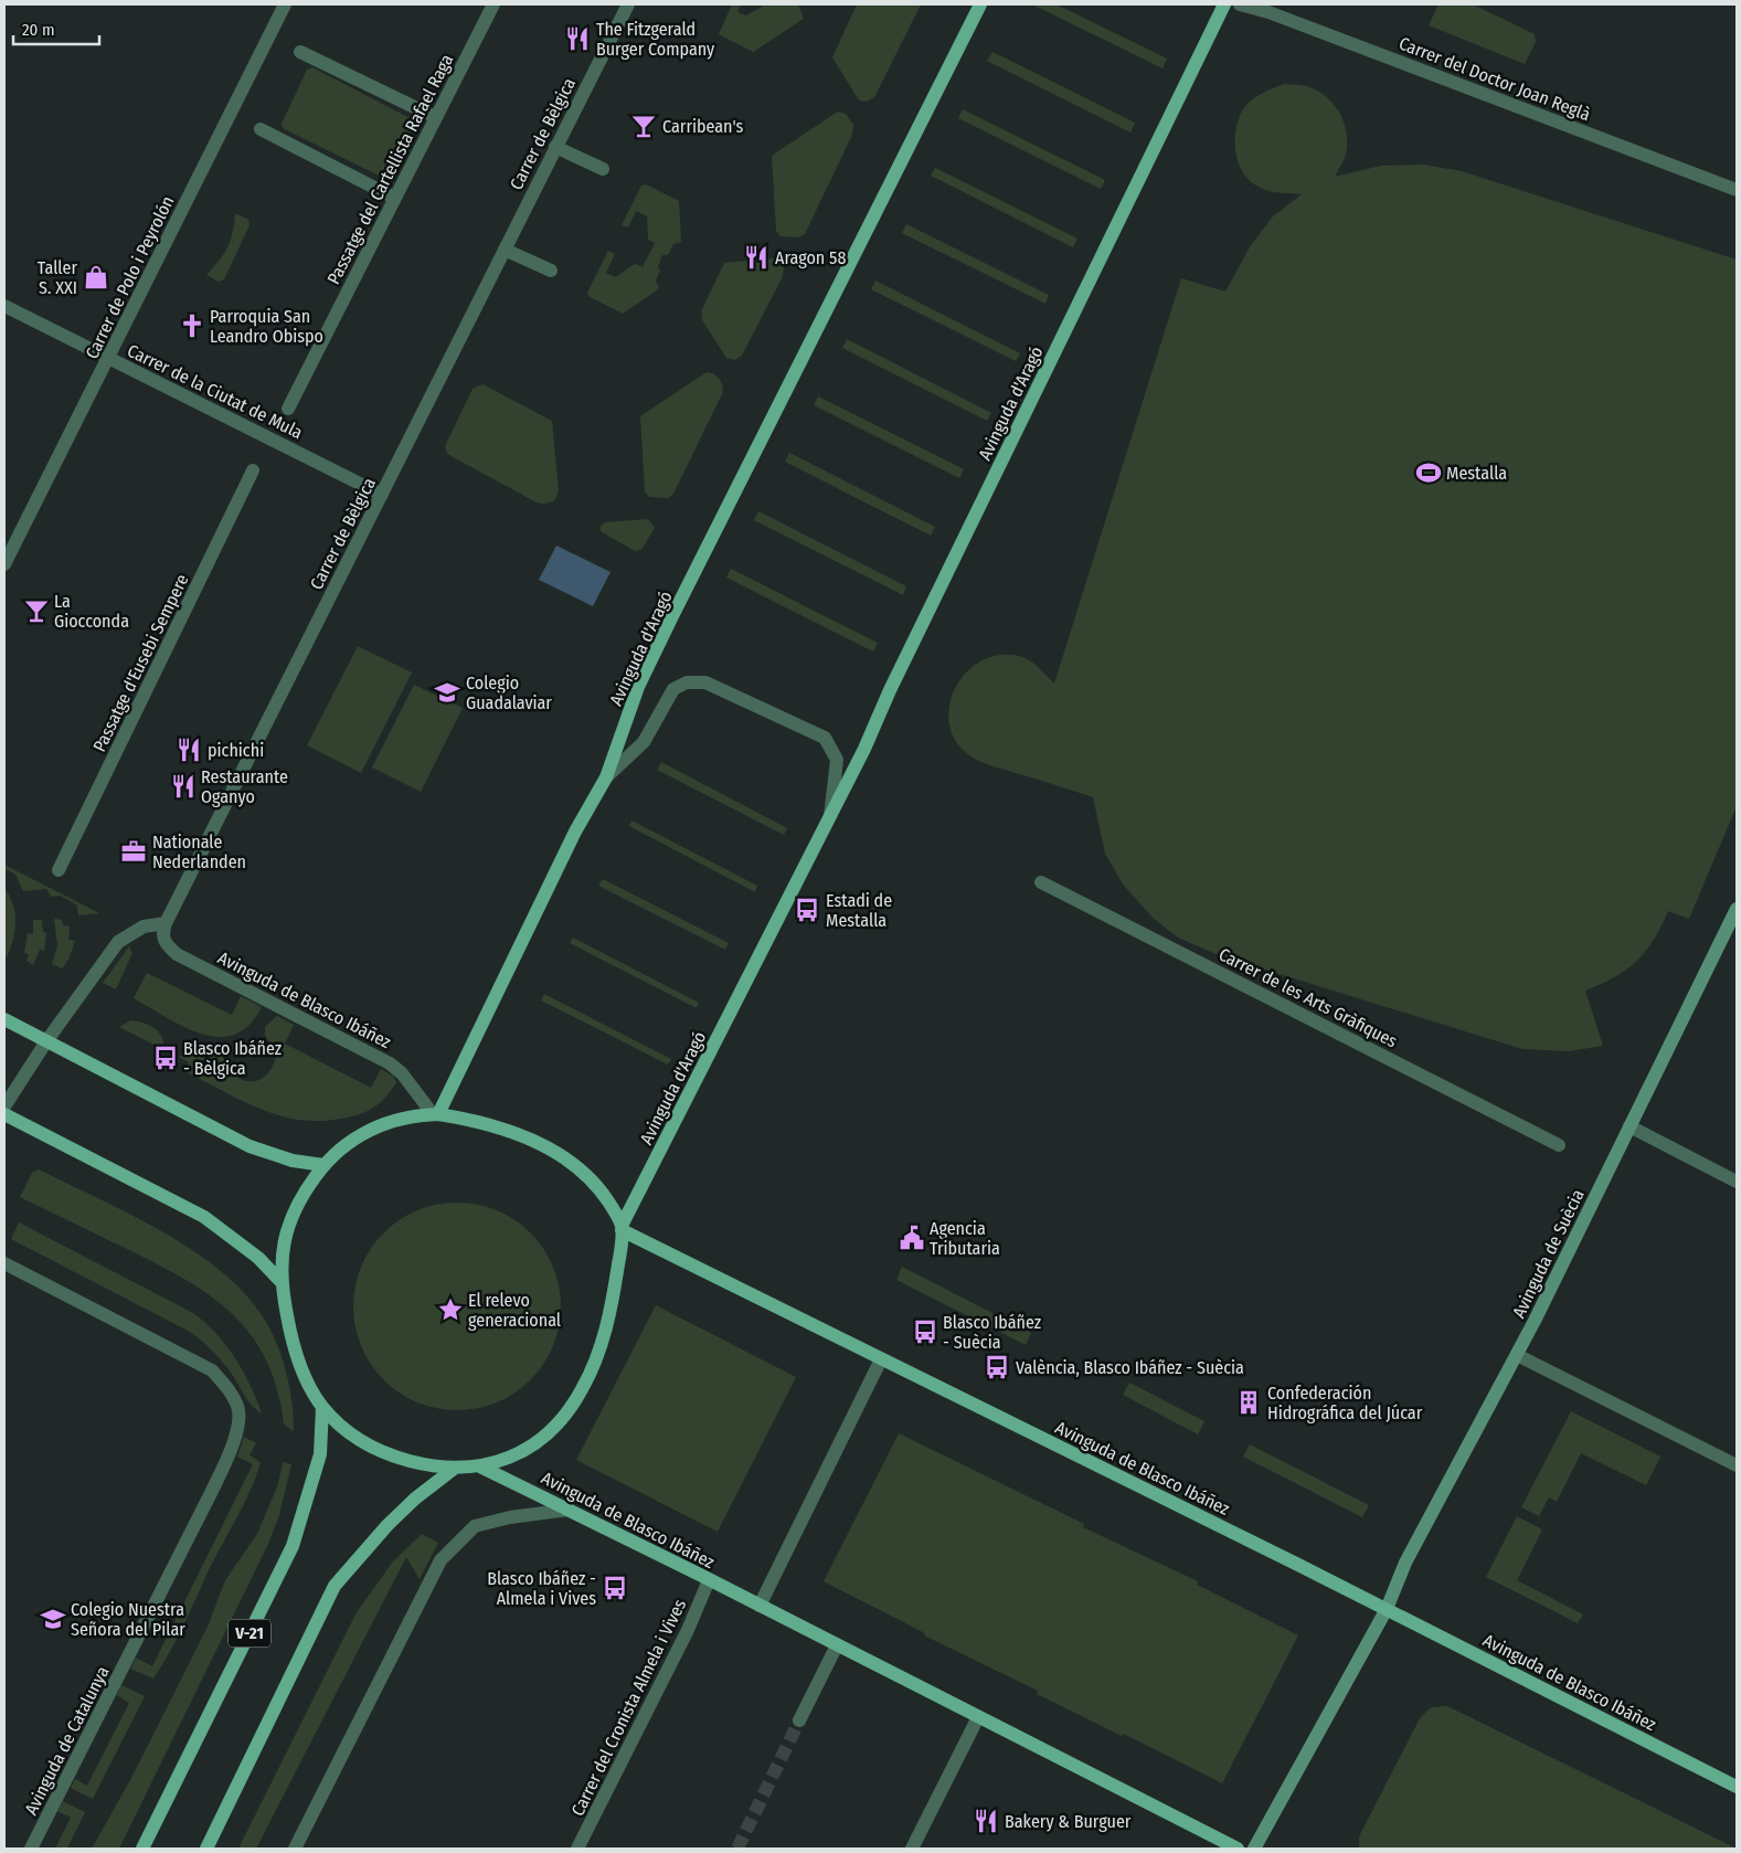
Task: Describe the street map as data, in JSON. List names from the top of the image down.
{
  "streets": {
    "main road": ["Avinguda d'Aragó", "Avinguda de Blasco Ibáñez", "V-21"],
    "street": [
      "Carrer del Doctor Joan Reglà",
      "Carrer de Bèlgica",
      "Passatge del Cartellista Rafael Raga",
      "Carrer de Polo i Peyrolón",
      "Carrer de la Ciutat de Mula",
      "Passatge d'Eusebi Sempere",
      "Carrer de les Arts Gràfiques",
      "Avinguda de Suècia",
      "Carrer del Cronista Almela i Vives",
      "Avinguda de Catalunya"
    ]
  },
  "crossings": [
    ["Carrer de Bèlgica", "Carrer de la Ciutat de Mula"],
    ["Carrer de Bèlgica", "Avinguda de Blasco Ibáñez"],
    ["Carrer de Polo i Peyrolón", "Carrer de la Ciutat de Mula"],
    ["Avinguda d'Aragó", "Avinguda de Blasco Ibáñez"],
    ["Avinguda de Blasco Ibáñez", "Avinguda de Suècia"],
    ["Avinguda de Blasco Ibáñez", "Carrer del Cronista Almela i Vives"]
  ],
  "places": {
    "restaurant": [
      "The Fitzgerald Burger Company",
      "Aragon 58",
      "pichichi",
      "Restaurante Oganyo",
      "Bakery & Burguer"
    ],
    "bar": ["Carribean's", "La Giocconda"],
    "shop": ["Taller S. XXI"],
    "church": ["Parroquia San Leandro Obispo"],
    "sports": ["Mestalla"],
    "school or university": ["Colegio Guadalaviar", "Colegio Nuestra Señora del Pilar"],
    "office": ["Nationale Nederlanden"],
    "bus stop": [
      "Estadi de Mestalla",
      "Blasco Ibáñez - Bèlgica",
      "Blasco Ibáñez - Suècia",
      "València, Blasco Ibáñez - Suècia",
      "Blasco Ibáñez - Almela i Vives"
    ],
    "public building": ["Agencia Tributaria"],
    "place": ["El relevo generacional"],
    "building": ["Confederación Hidrográfica del Júcar"]
  },
  "scale_bar": "20 m"
}
